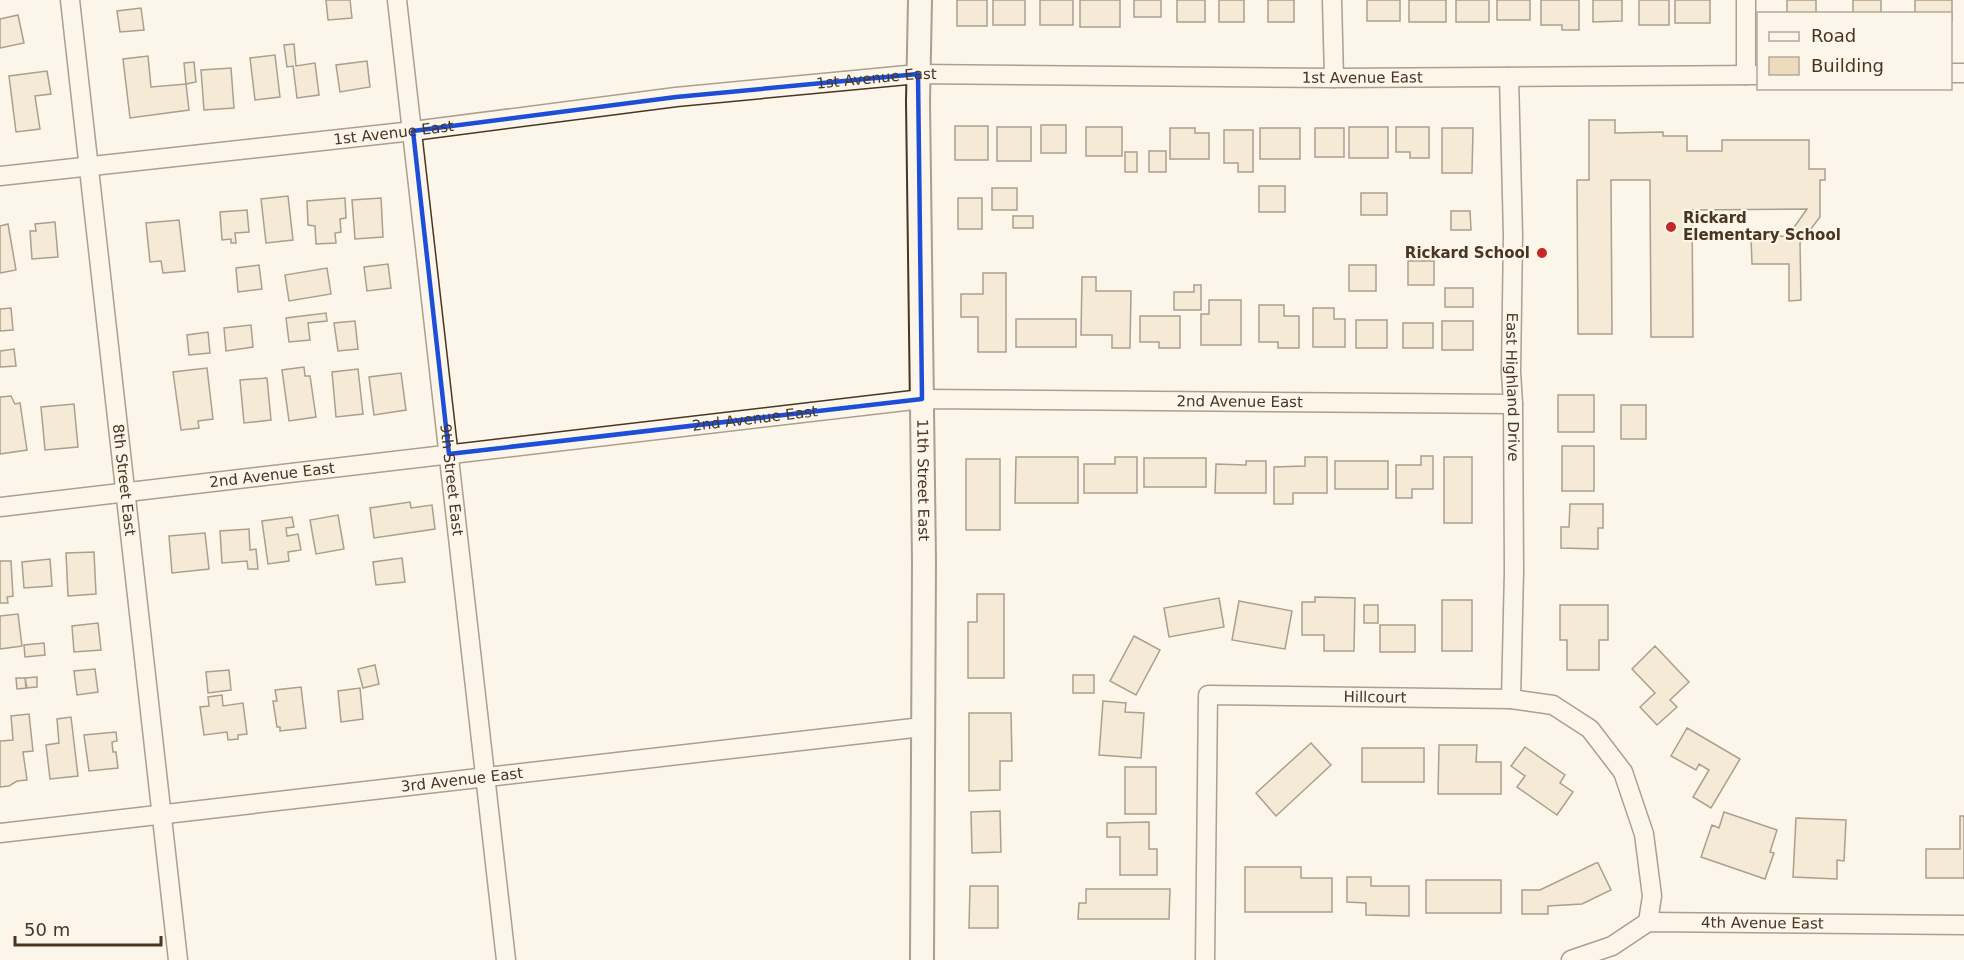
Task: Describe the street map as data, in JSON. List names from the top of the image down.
{
  "streets": {
    "street": [
      "1st Avenue East",
      "East Highland Drive",
      "2nd Avenue East",
      "8th Street East",
      "9th Street East",
      "11th Street East",
      "Hillcourt",
      "3rd Avenue East",
      "4th Avenue East"
    ]
  },
  "crossings": [
    ["1st Avenue East", "East Highland Drive"],
    ["1st Avenue East", "8th Street East"],
    ["1st Avenue East", "9th Street East"],
    ["1st Avenue East", "11th Street East"],
    ["East Highland Drive", "2nd Avenue East"],
    ["East Highland Drive", "Hillcourt"],
    ["2nd Avenue East", "8th Street East"],
    ["2nd Avenue East", "9th Street East"],
    ["2nd Avenue East", "11th Street East"],
    ["8th Street East", "3rd Avenue East"],
    ["9th Street East", "3rd Avenue East"],
    ["11th Street East", "3rd Avenue East"],
    ["Hillcourt", "4th Avenue East"]
  ],
  "places": ["Rickard Elementary School", "Rickard School"],
  "legend": ["Road", "Building"],
  "scale_bar": "50 m"
}
